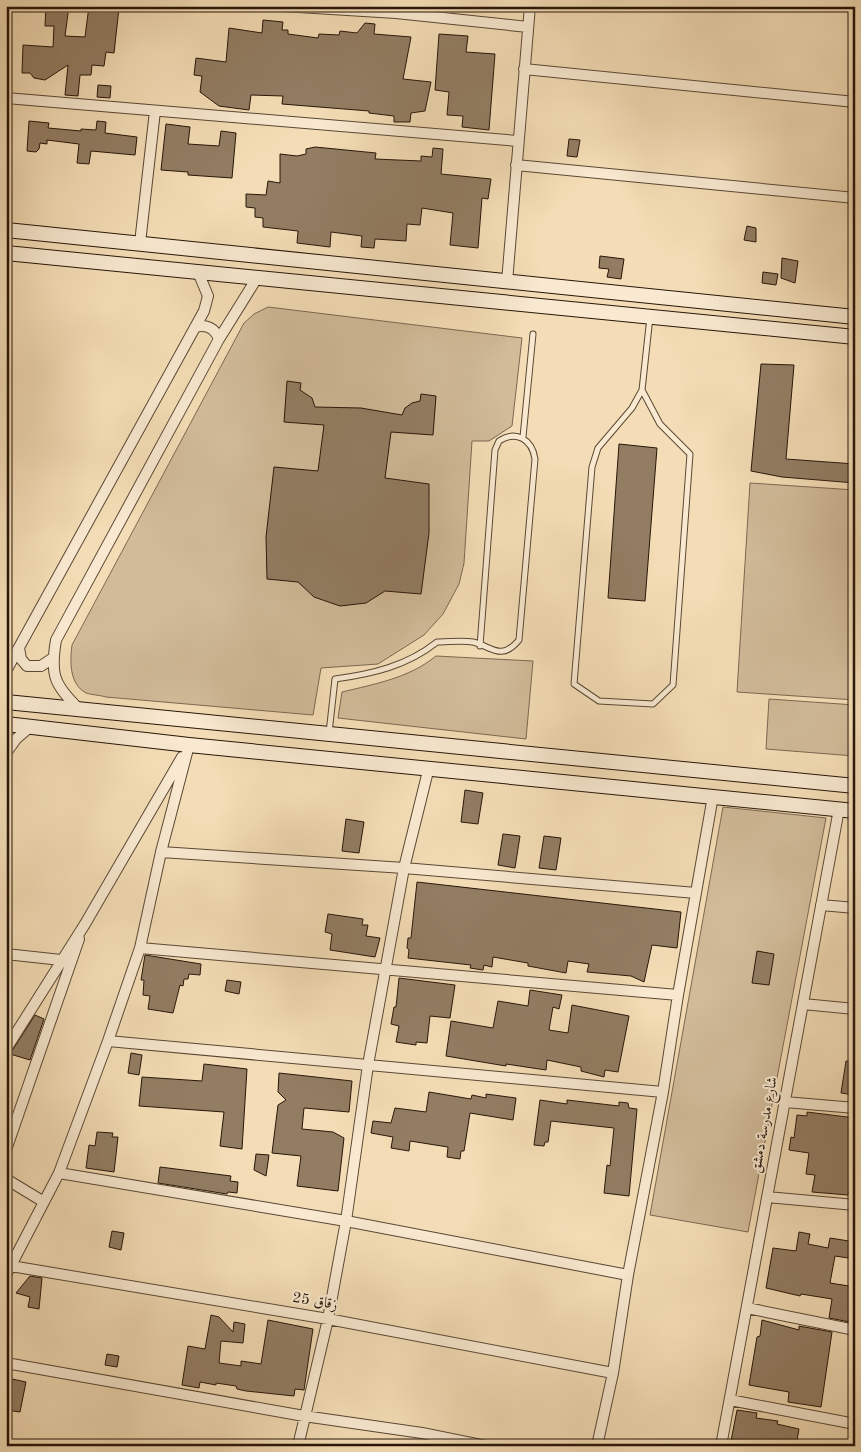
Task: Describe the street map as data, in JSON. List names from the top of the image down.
{
  "streets": {
    "street": ["شارع مدرسة دمشق", "زقاق 25"]
  }
}
